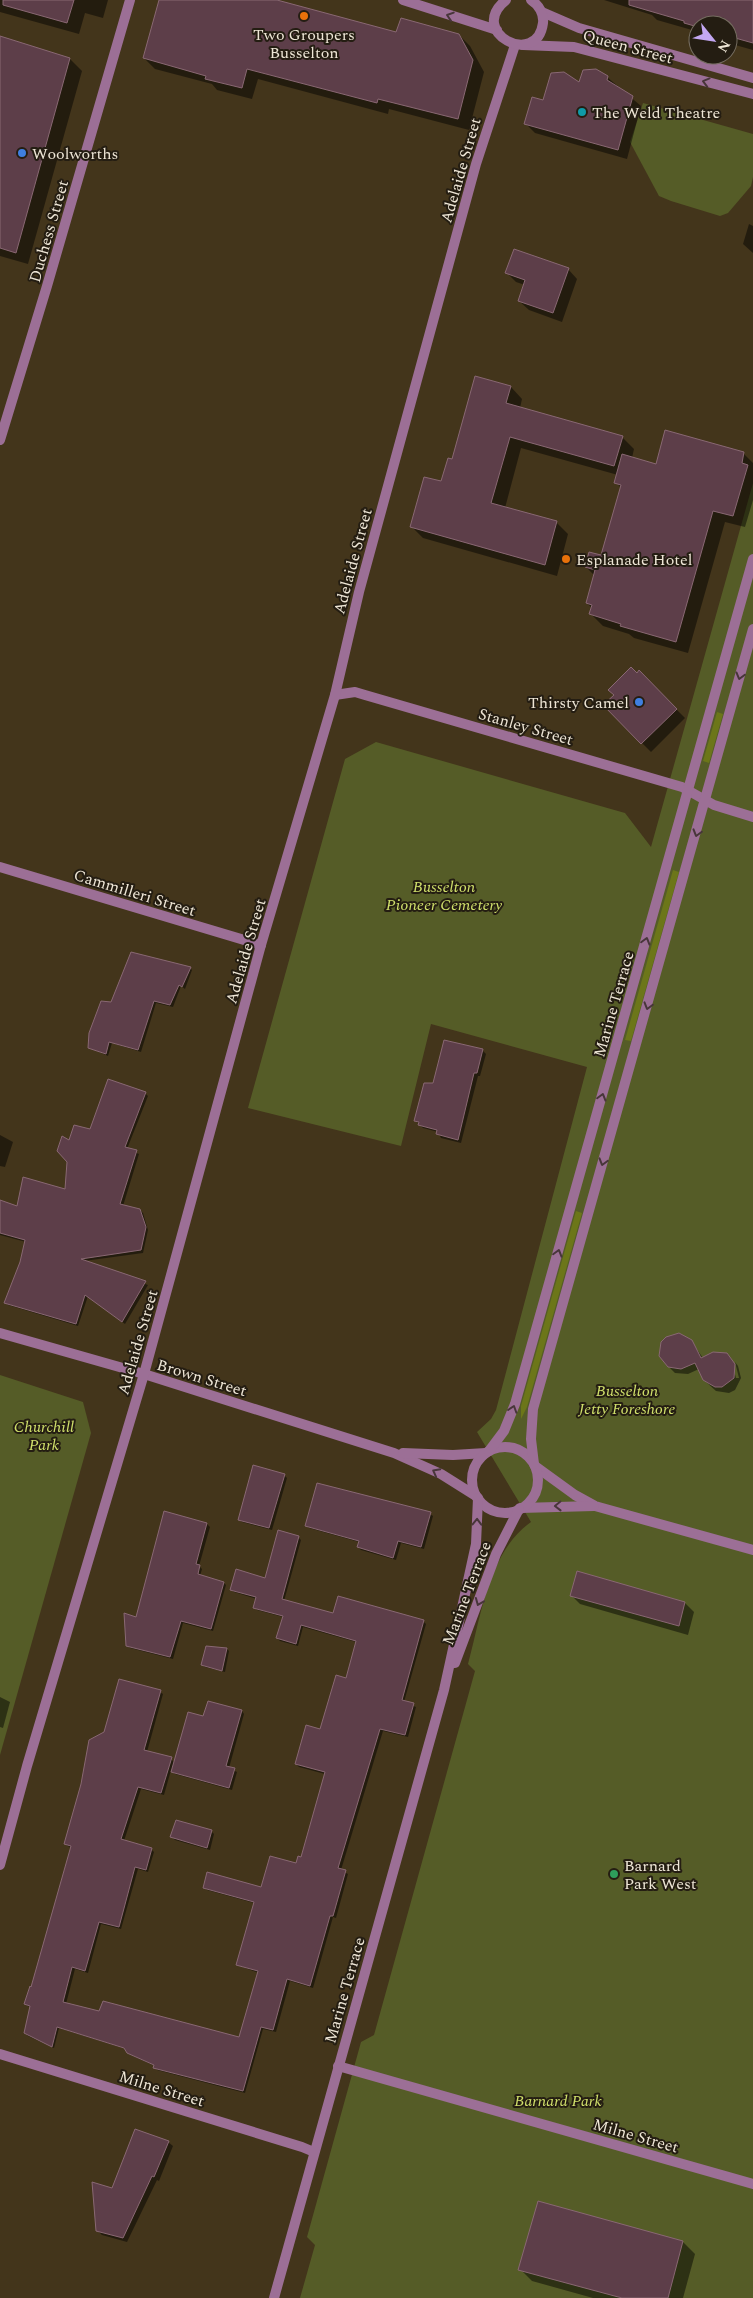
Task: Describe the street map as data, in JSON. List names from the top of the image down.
{
  "streets": {
    "street": [
      "Queen Street",
      "Adelaide Street",
      "Duchess Street",
      "Stanley Street",
      "Cammilleri Street",
      "Marine Terrace",
      "Brown Street",
      "Milne Street"
    ]
  },
  "crossings": [
    ["Queen Street", "Adelaide Street"],
    ["Adelaide Street", "Stanley Street"],
    ["Adelaide Street", "Cammilleri Street"],
    ["Adelaide Street", "Brown Street"],
    ["Stanley Street", "Marine Terrace"],
    ["Marine Terrace", "Brown Street"],
    ["Marine Terrace", "Milne Street"]
  ],
  "parks": [
    "Busselton Pioneer Cemetery",
    "Busselton Jetty Foreshore",
    "Churchill Park",
    "Barnard Park"
  ],
  "places": [
    "Two Groupers Busselton",
    "The Weld Theatre",
    "Woolworths",
    "Esplanade Hotel",
    "Thirsty Camel",
    "Barnard Park West"
  ],
  "north": "bottom right"
}
